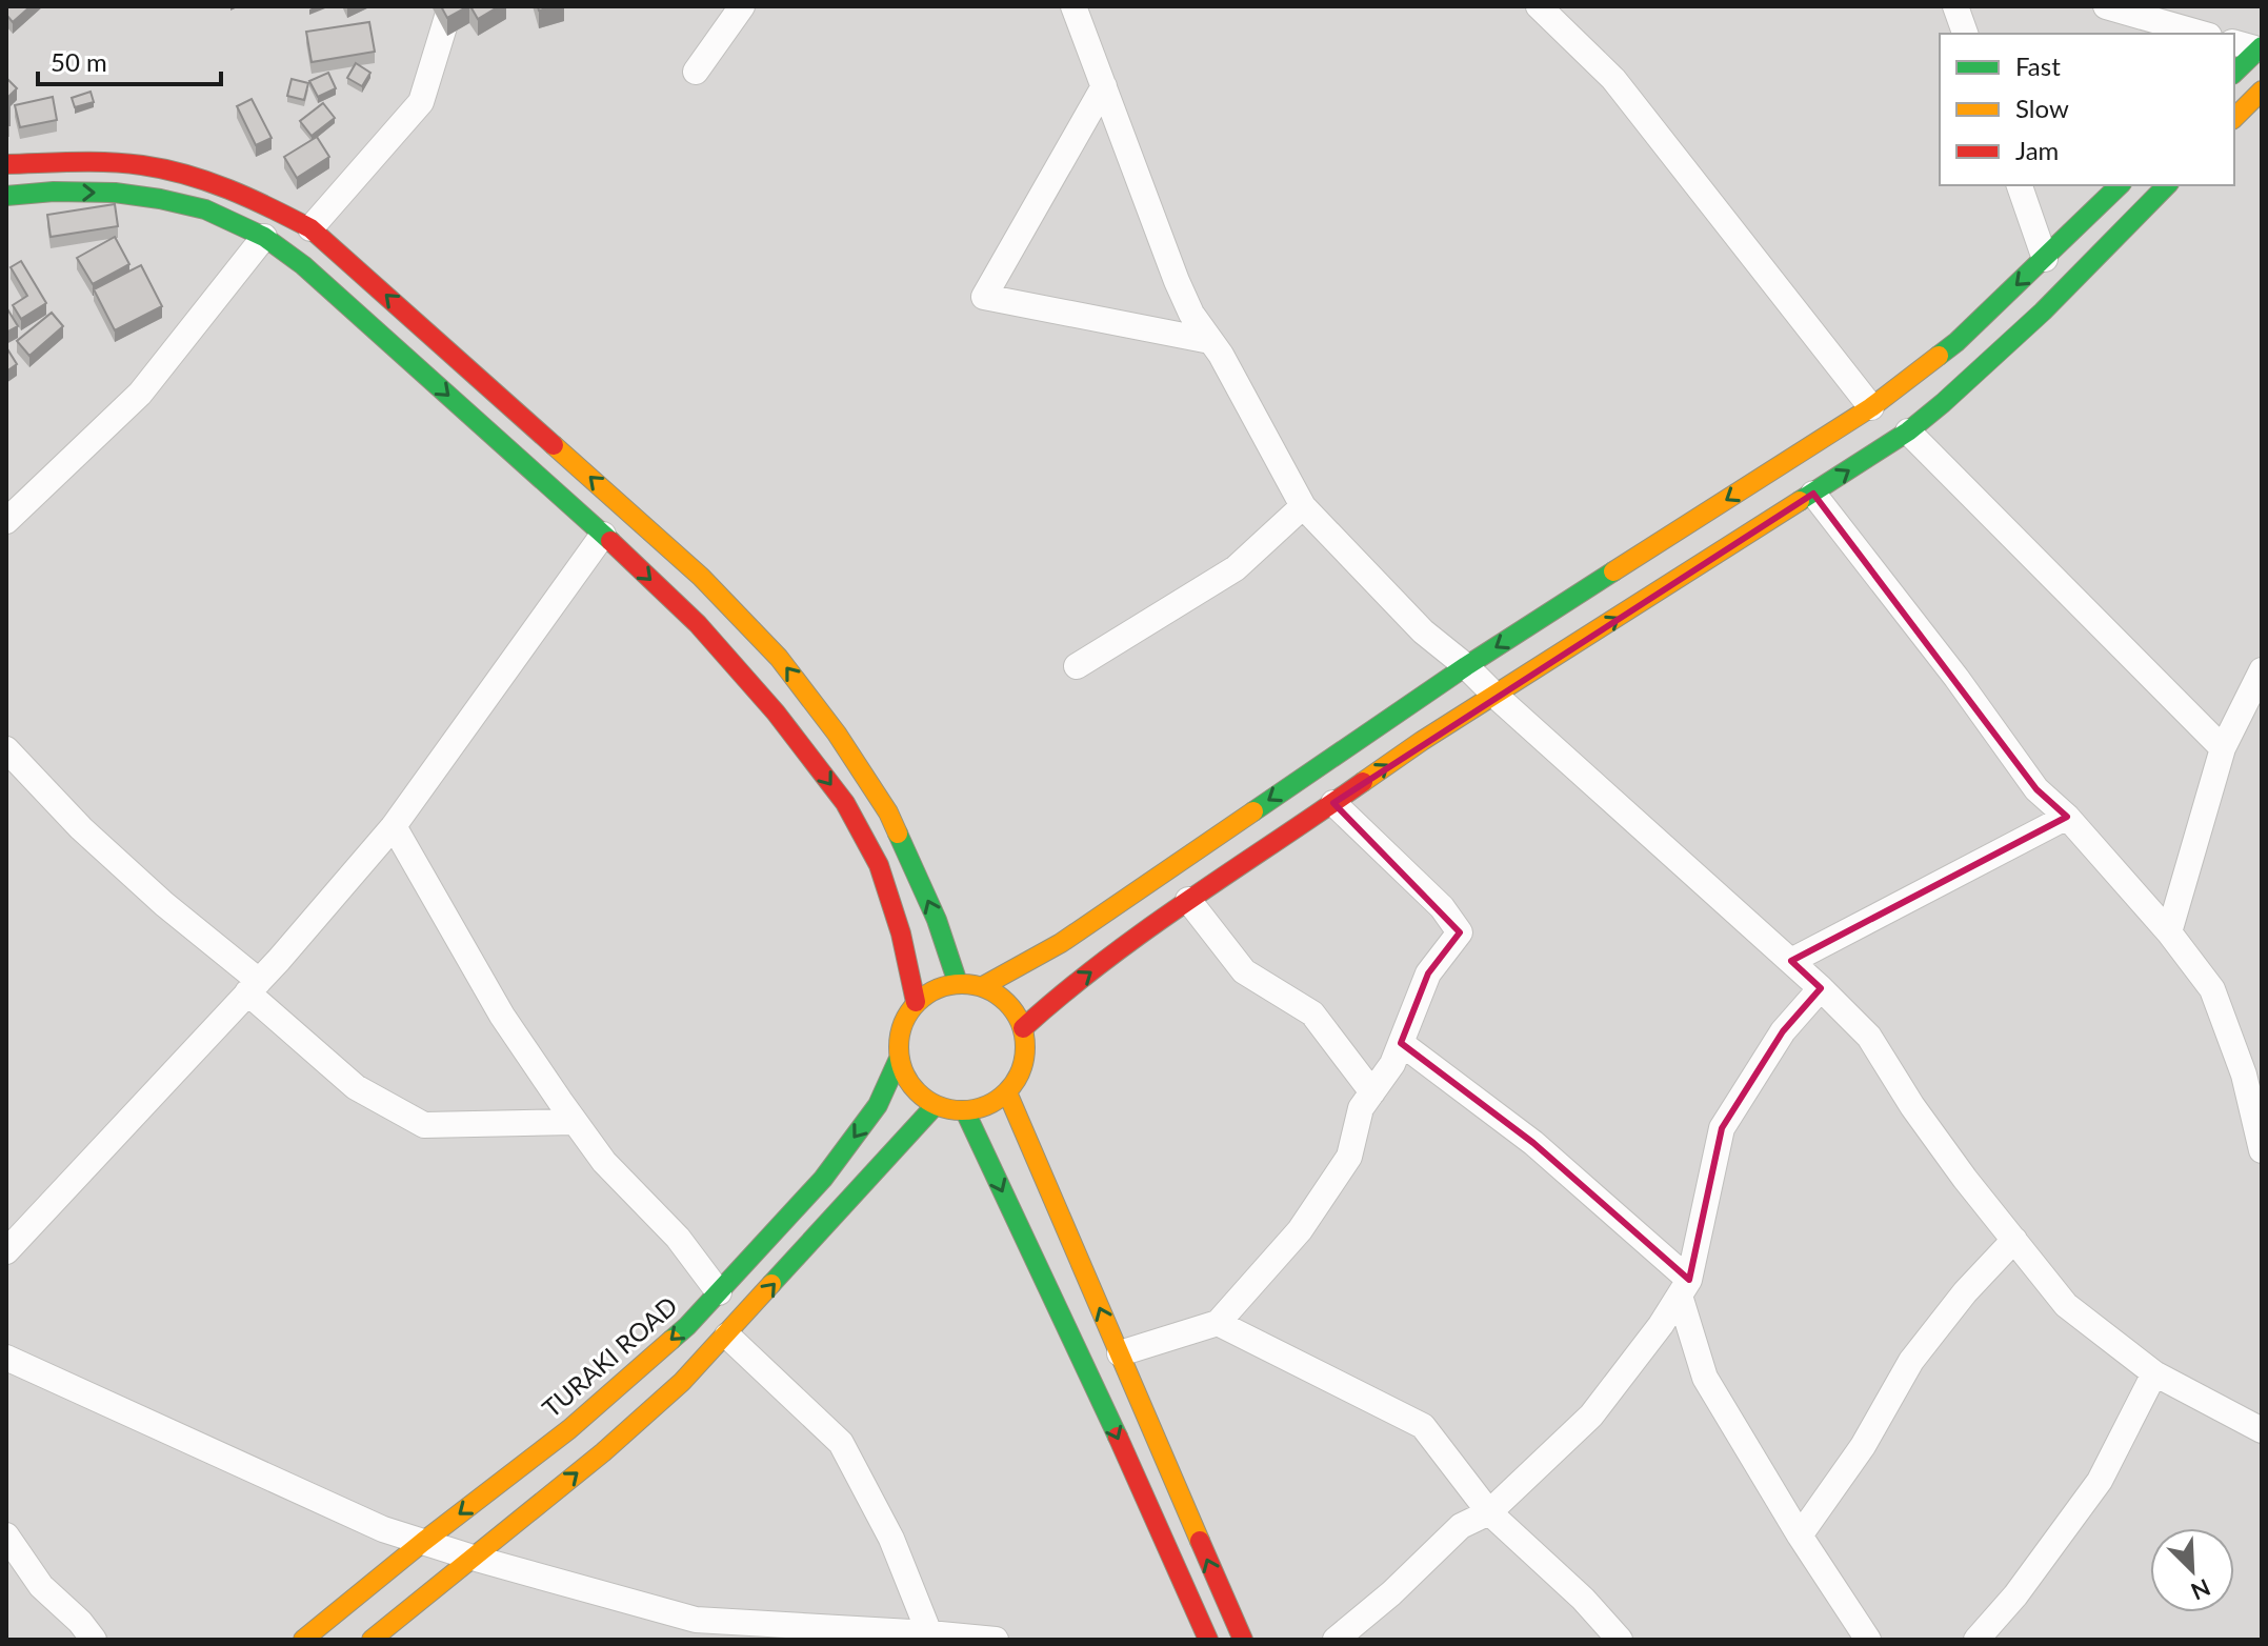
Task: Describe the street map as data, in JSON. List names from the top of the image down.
{
  "streets": {
    "main road": ["TURAKI ROAD"]
  },
  "legend": ["Fast", "Slow", "Jam"],
  "scale_bar": "50 m",
  "north": "bottom right"
}
